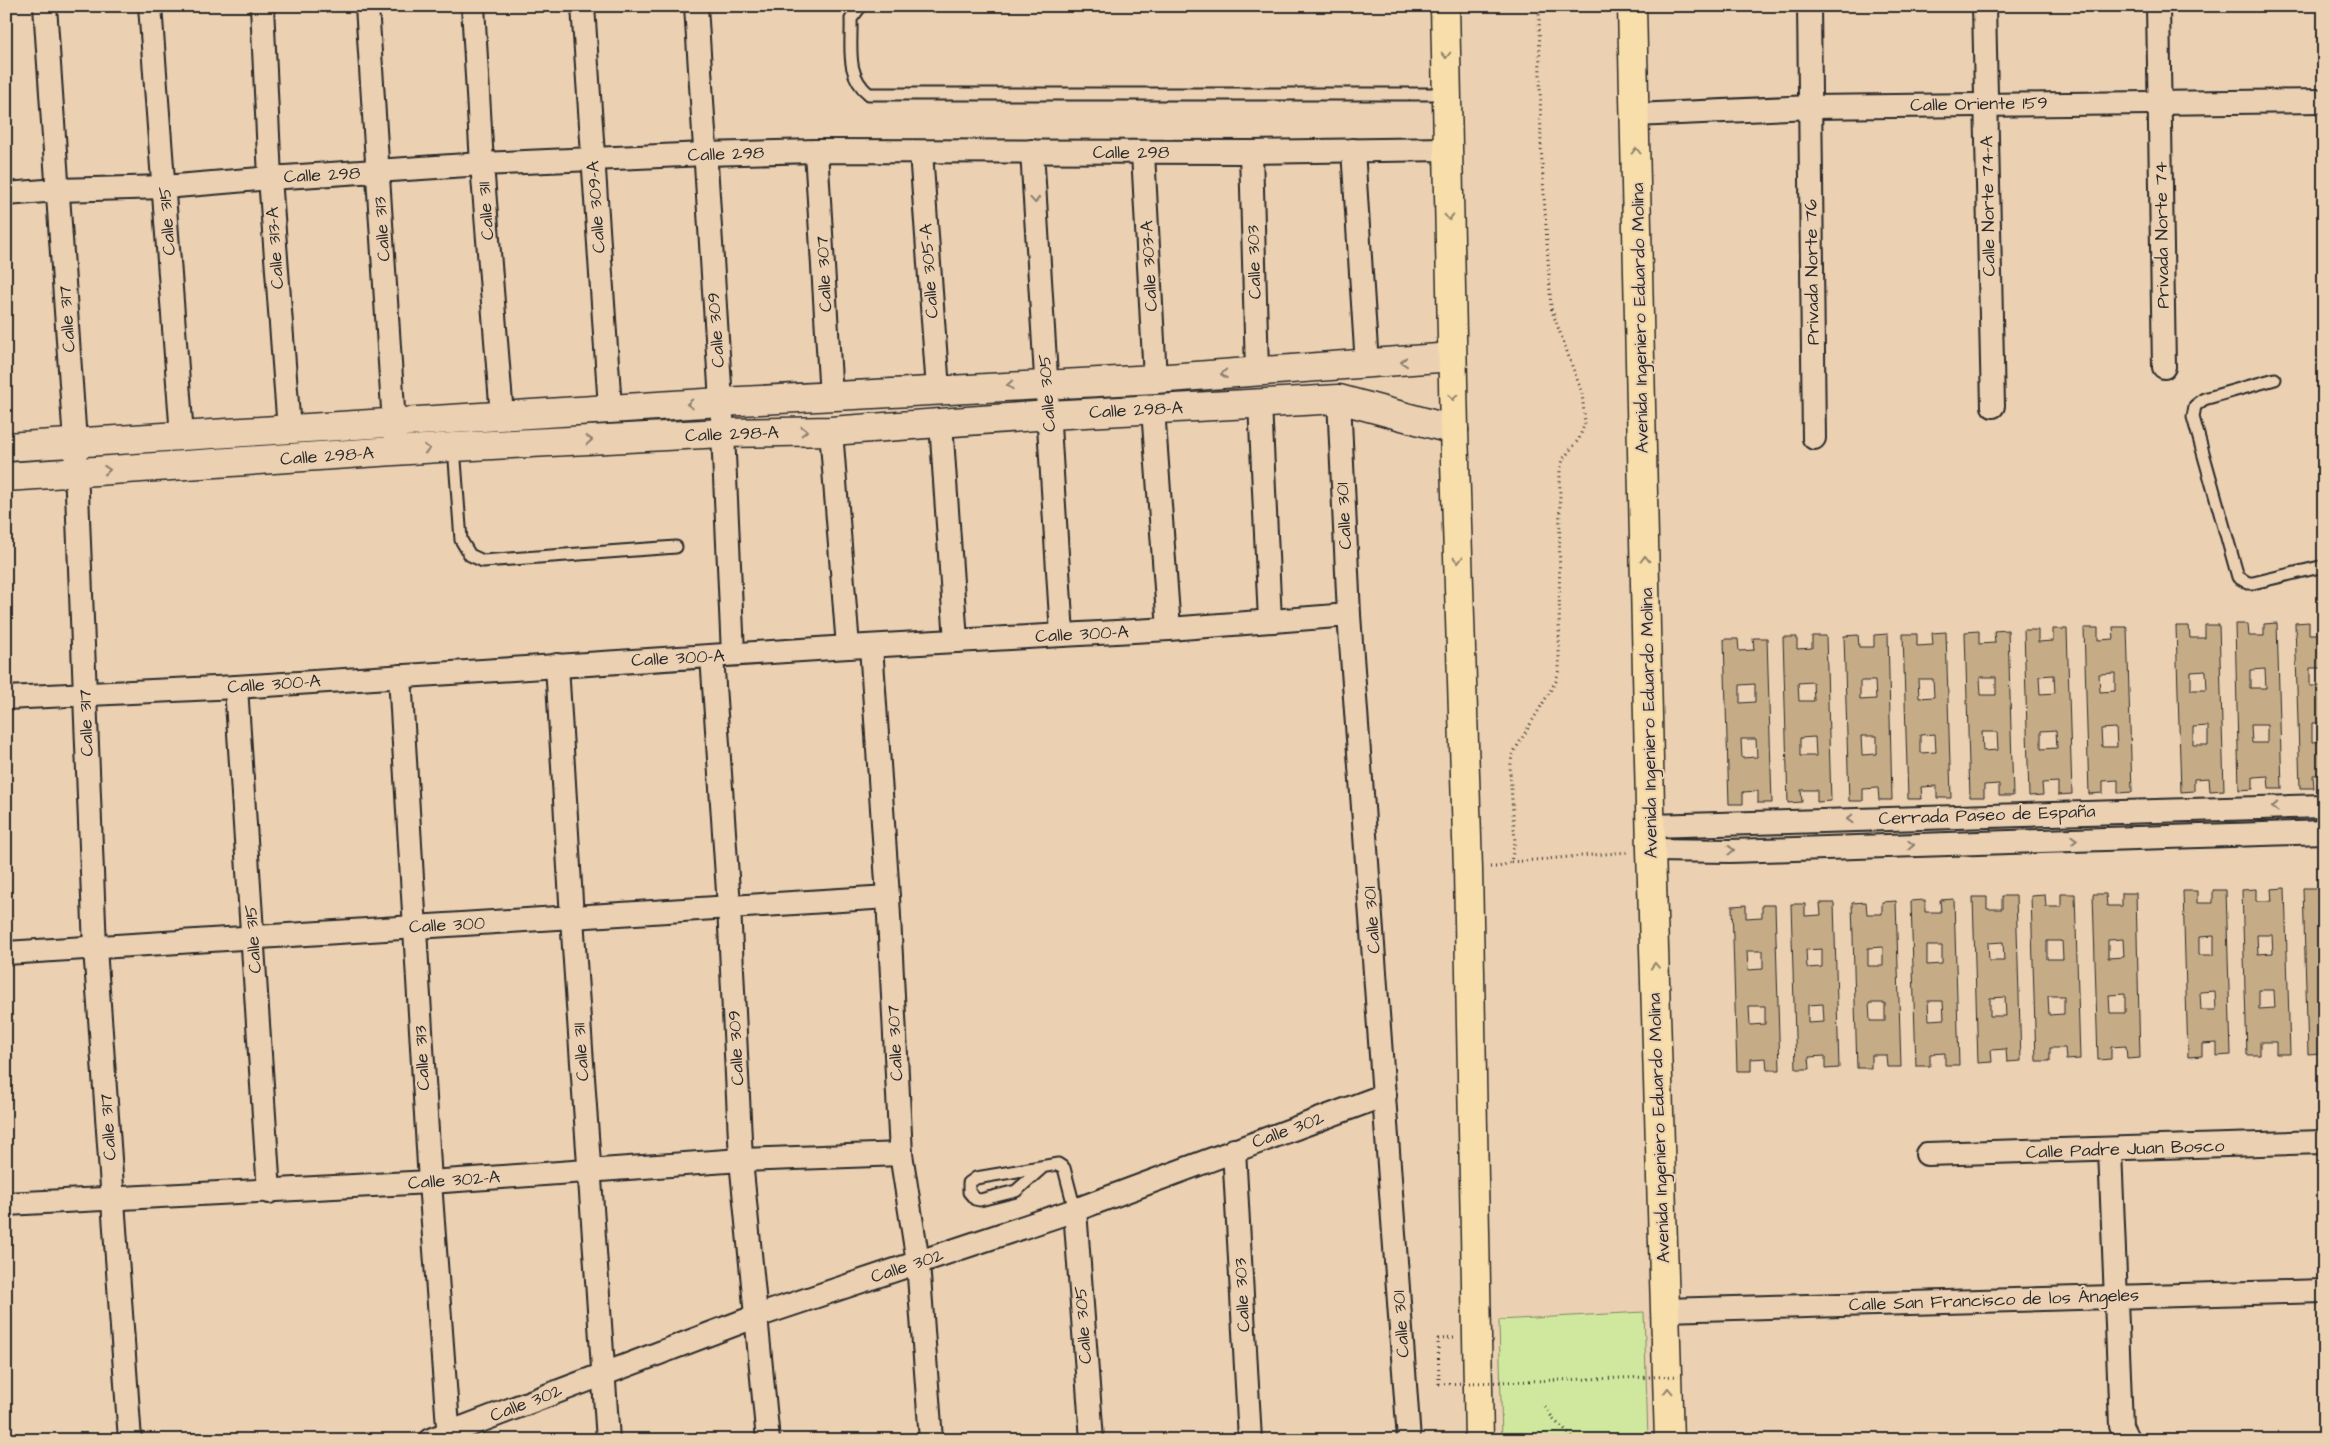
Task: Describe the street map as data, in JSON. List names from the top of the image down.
{
  "streets": {
    "main road": ["Avenida Ingeniero Eduardo Molina"],
    "street": [
      "Calle Oriente 159",
      "Calle 298",
      "Calle Norte 74-A",
      "Calle 309-A",
      "Calle 311",
      "Calle 315",
      "Calle 313",
      "Privada Norte 74",
      "Calle 313-A",
      "Calle 303",
      "Calle 303-A",
      "Calle 305-A",
      "Privada Norte 76",
      "Calle 307",
      "Calle 317",
      "Calle 309",
      "Calle 305",
      "Calle 298-A",
      "Calle 301",
      "Calle 300-A",
      "Cerrada Paseo de España",
      "Calle 300",
      "Calle 302",
      "Calle Padre Juan Bosco",
      "Calle 302-A",
      "Calle San Francisco de los Ángeles"
    ]
  },
  "crossings": [
    ["Calle Oriente 159", "Calle Norte 74-A"],
    ["Calle Oriente 159", "Privada Norte 74"],
    ["Calle Oriente 159", "Privada Norte 76"],
    ["Calle Oriente 159", "Avenida Ingeniero Eduardo Molina"],
    ["Calle 298", "Calle 309-A"],
    ["Calle 298", "Calle 311"],
    ["Calle 298", "Calle 315"],
    ["Calle 298", "Calle 313"],
    ["Calle 298", "Calle 313-A"],
    ["Calle 298", "Calle 303"],
    ["Calle 298", "Calle 303-A"],
    ["Calle 298", "Calle 305-A"],
    ["Calle 298", "Calle 307"],
    ["Calle 298", "Calle 317"],
    ["Calle 298", "Calle 309"],
    ["Calle 298", "Calle 305"],
    ["Calle 309-A", "Calle 298-A"],
    ["Calle 311", "Calle 298-A"],
    ["Calle 311", "Calle 300-A"],
    ["Calle 311", "Calle 300"],
    ["Calle 311", "Calle 302"],
    ["Calle 311", "Calle 302-A"],
    ["Calle 315", "Calle 298-A"],
    ["Calle 315", "Calle 300-A"],
    ["Calle 315", "Calle 300"],
    ["Calle 315", "Calle 302-A"],
    ["Calle 313", "Calle 298-A"],
    ["Calle 313", "Calle 300-A"],
    ["Calle 313", "Calle 300"],
    ["Calle 313", "Calle 302"],
    ["Calle 313", "Calle 302-A"],
    ["Calle 313-A", "Calle 298-A"],
    ["Calle 303", "Calle 298-A"],
    ["Calle 303", "Calle 302"],
    ["Calle 303-A", "Calle 298-A"],
    ["Calle 305-A", "Calle 298-A"],
    ["Calle 307", "Calle 298-A"],
    ["Calle 307", "Calle 300-A"],
    ["Calle 307", "Calle 300"],
    ["Calle 307", "Calle 302"],
    ["Calle 307", "Calle 302-A"],
    ["Avenida Ingeniero Eduardo Molina", "Cerrada Paseo de España"],
    ["Avenida Ingeniero Eduardo Molina", "Calle San Francisco de los Ángeles"],
    ["Calle 317", "Calle 298-A"],
    ["Calle 317", "Calle 300-A"],
    ["Calle 317", "Calle 300"],
    ["Calle 317", "Calle 302-A"],
    ["Calle 309", "Calle 298-A"],
    ["Calle 309", "Calle 300-A"],
    ["Calle 309", "Calle 300"],
    ["Calle 309", "Calle 302"],
    ["Calle 309", "Calle 302-A"],
    ["Calle 305", "Calle 298-A"],
    ["Calle 305", "Calle 300-A"],
    ["Calle 305", "Calle 302"],
    ["Calle 298-A", "Calle 301"],
    ["Calle 301", "Calle 300-A"],
    ["Calle 301", "Calle 302"]
  ]
}
